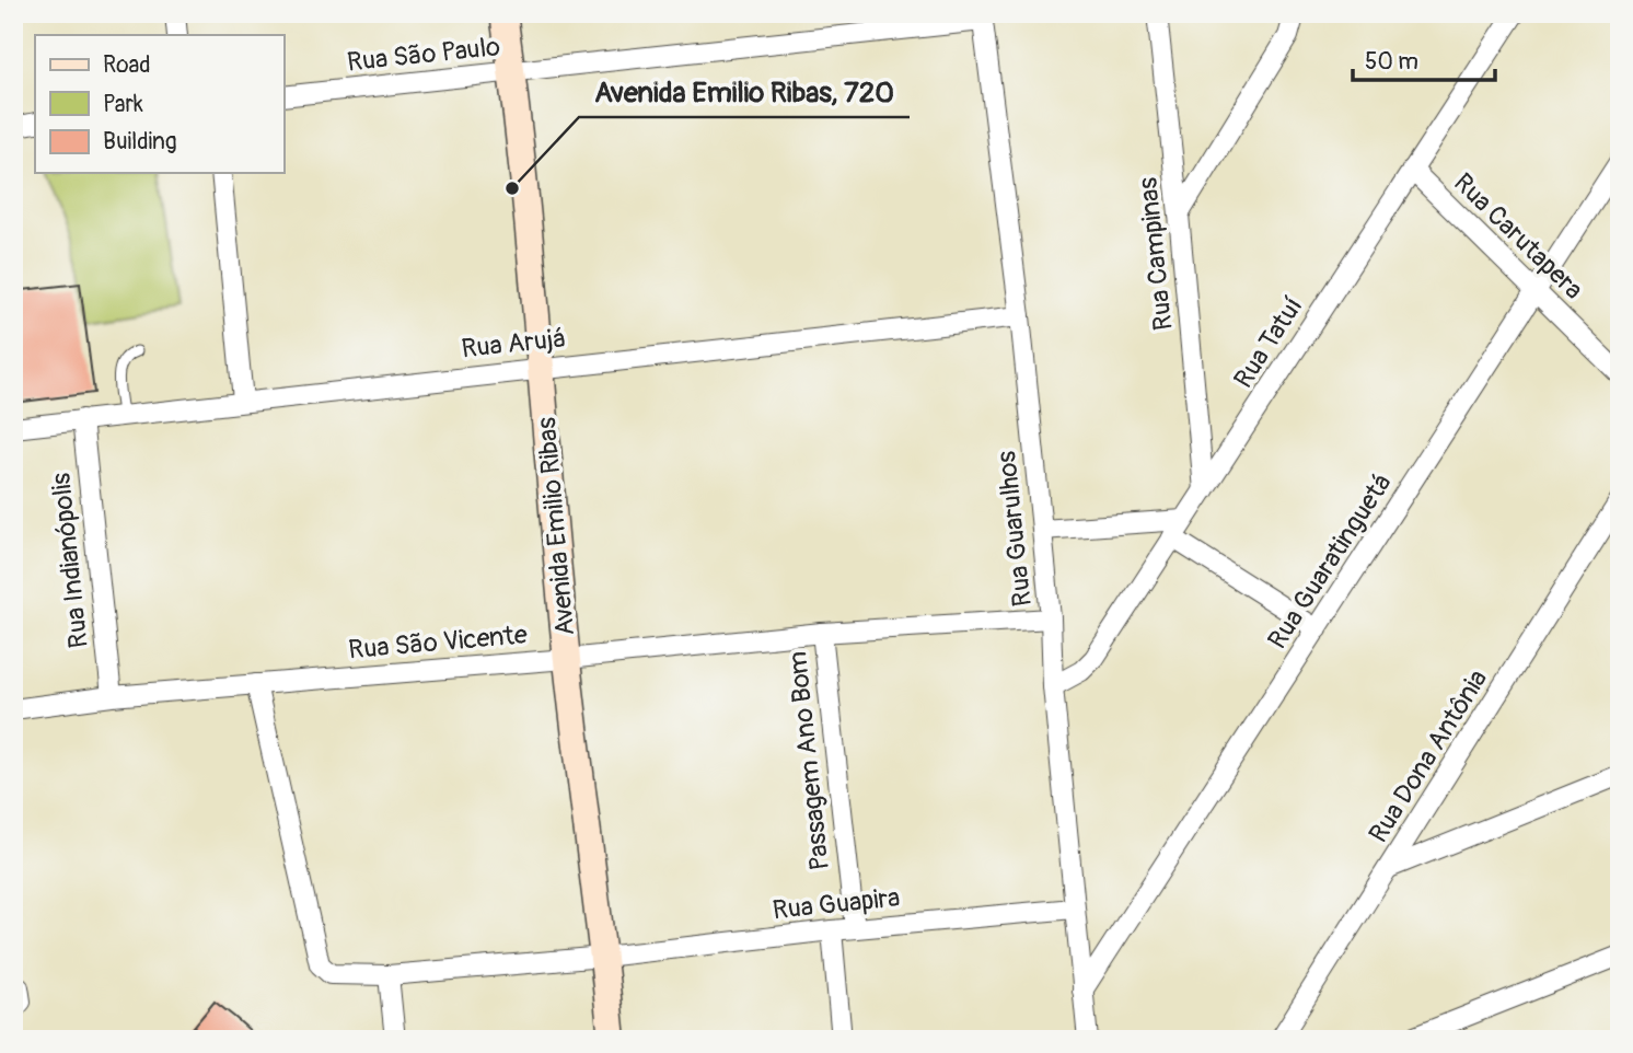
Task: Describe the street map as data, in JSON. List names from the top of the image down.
{
  "streets": {
    "main road": ["Avenida Emilio Ribas"],
    "street": [
      "Rua São Paulo",
      "Rua Carutapera",
      "Rua Campinas",
      "Rua Tatuí",
      "Rua Arujá",
      "Rua Guarulhos",
      "Rua Indianópolis",
      "Rua Guaratinguetá",
      "Rua São Vicente",
      "Rua Dona Antônia",
      "Passagem Ano Bom",
      "Rua Guapira"
    ]
  },
  "crossings": [
    ["Rua São Paulo", "Avenida Emilio Ribas"],
    ["Rua São Paulo", "Rua Guarulhos"],
    ["Rua Carutapera", "Rua Tatuí"],
    ["Rua Carutapera", "Rua Guaratinguetá"],
    ["Rua Campinas", "Rua Tatuí"],
    ["Rua Tatuí", "Rua Guarulhos"],
    ["Rua Arujá", "Avenida Emilio Ribas"],
    ["Rua Arujá", "Rua Guarulhos"],
    ["Rua Arujá", "Rua Indianópolis"],
    ["Avenida Emilio Ribas", "Rua São Vicente"],
    ["Avenida Emilio Ribas", "Rua Guapira"],
    ["Rua Guarulhos", "Rua Guaratinguetá"],
    ["Rua Guarulhos", "Rua São Vicente"],
    ["Rua Guarulhos", "Rua Guapira"],
    ["Rua Indianópolis", "Rua São Vicente"],
    ["Rua São Vicente", "Passagem Ano Bom"],
    ["Rua São Vicente", "Rua Guapira"],
    ["Passagem Ano Bom", "Rua Guapira"]
  ],
  "places": ["Avenida Emilio Ribas, 720"],
  "legend": ["Road", "Park", "Building"],
  "scale_bar": "50 m"
}
